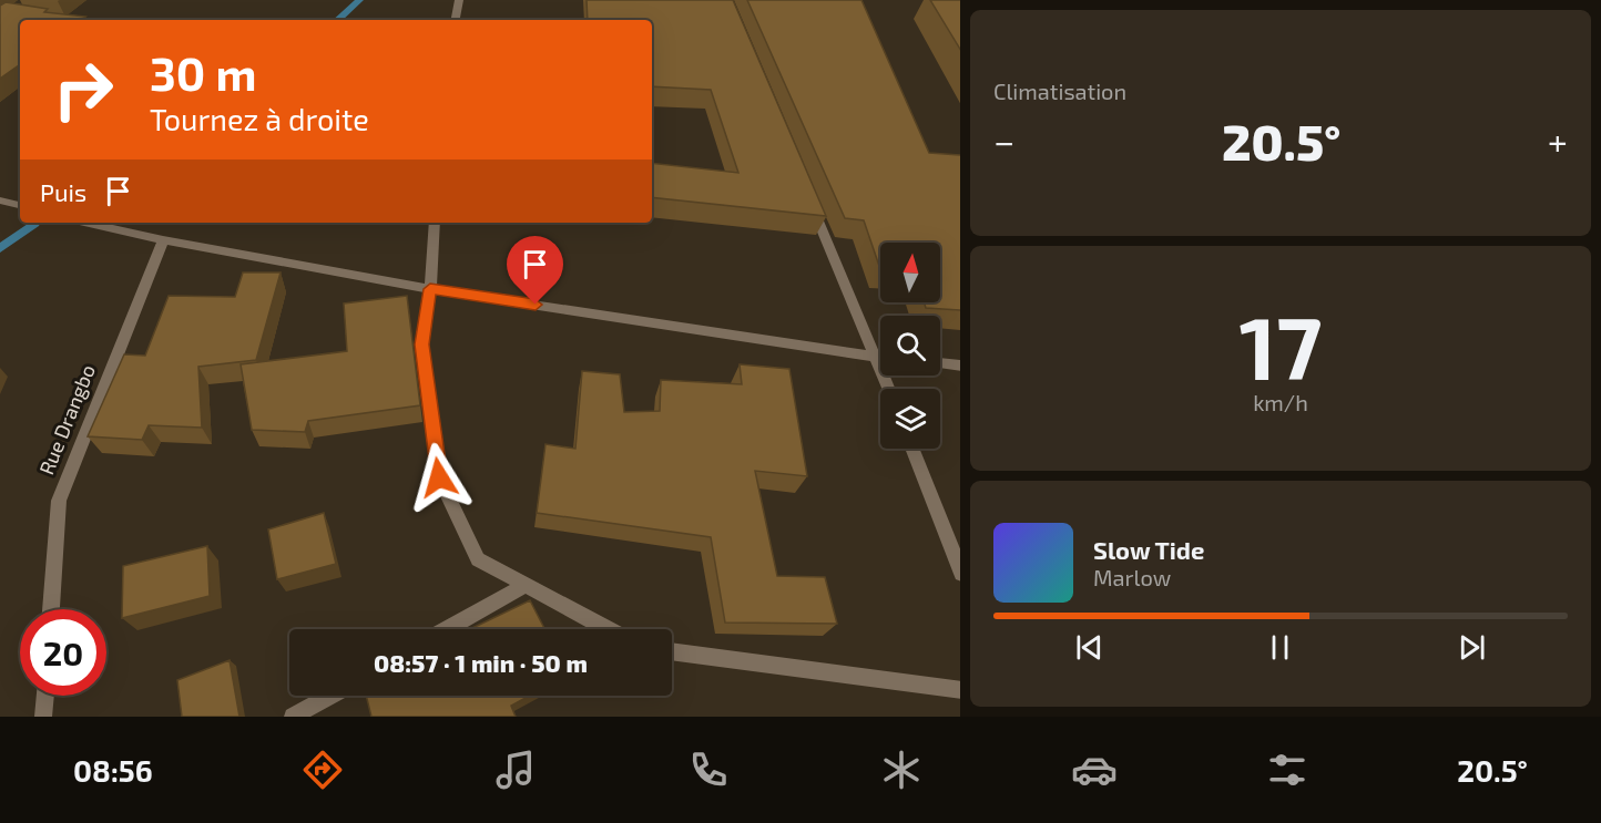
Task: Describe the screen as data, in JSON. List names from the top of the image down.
{
  "streets": {
    "street": ["Rue Drangbo"]
  },
  "north": "top",
  "page": {
    "tile": [
      "Climatisation",
      ["17", "km/h"]
    ],
    "turn": ["30 m", "Tournez à droite"],
    "heat": ["−", "20.5°", "+"],
    "then": "Puis",
    "song": ["Slow Tide", "Marlow"],
    "limit": "20",
    "trip": "08:57 · 1 min · 50 m",
    "tabs": ["08:56", "20.5°"]
  }
}
